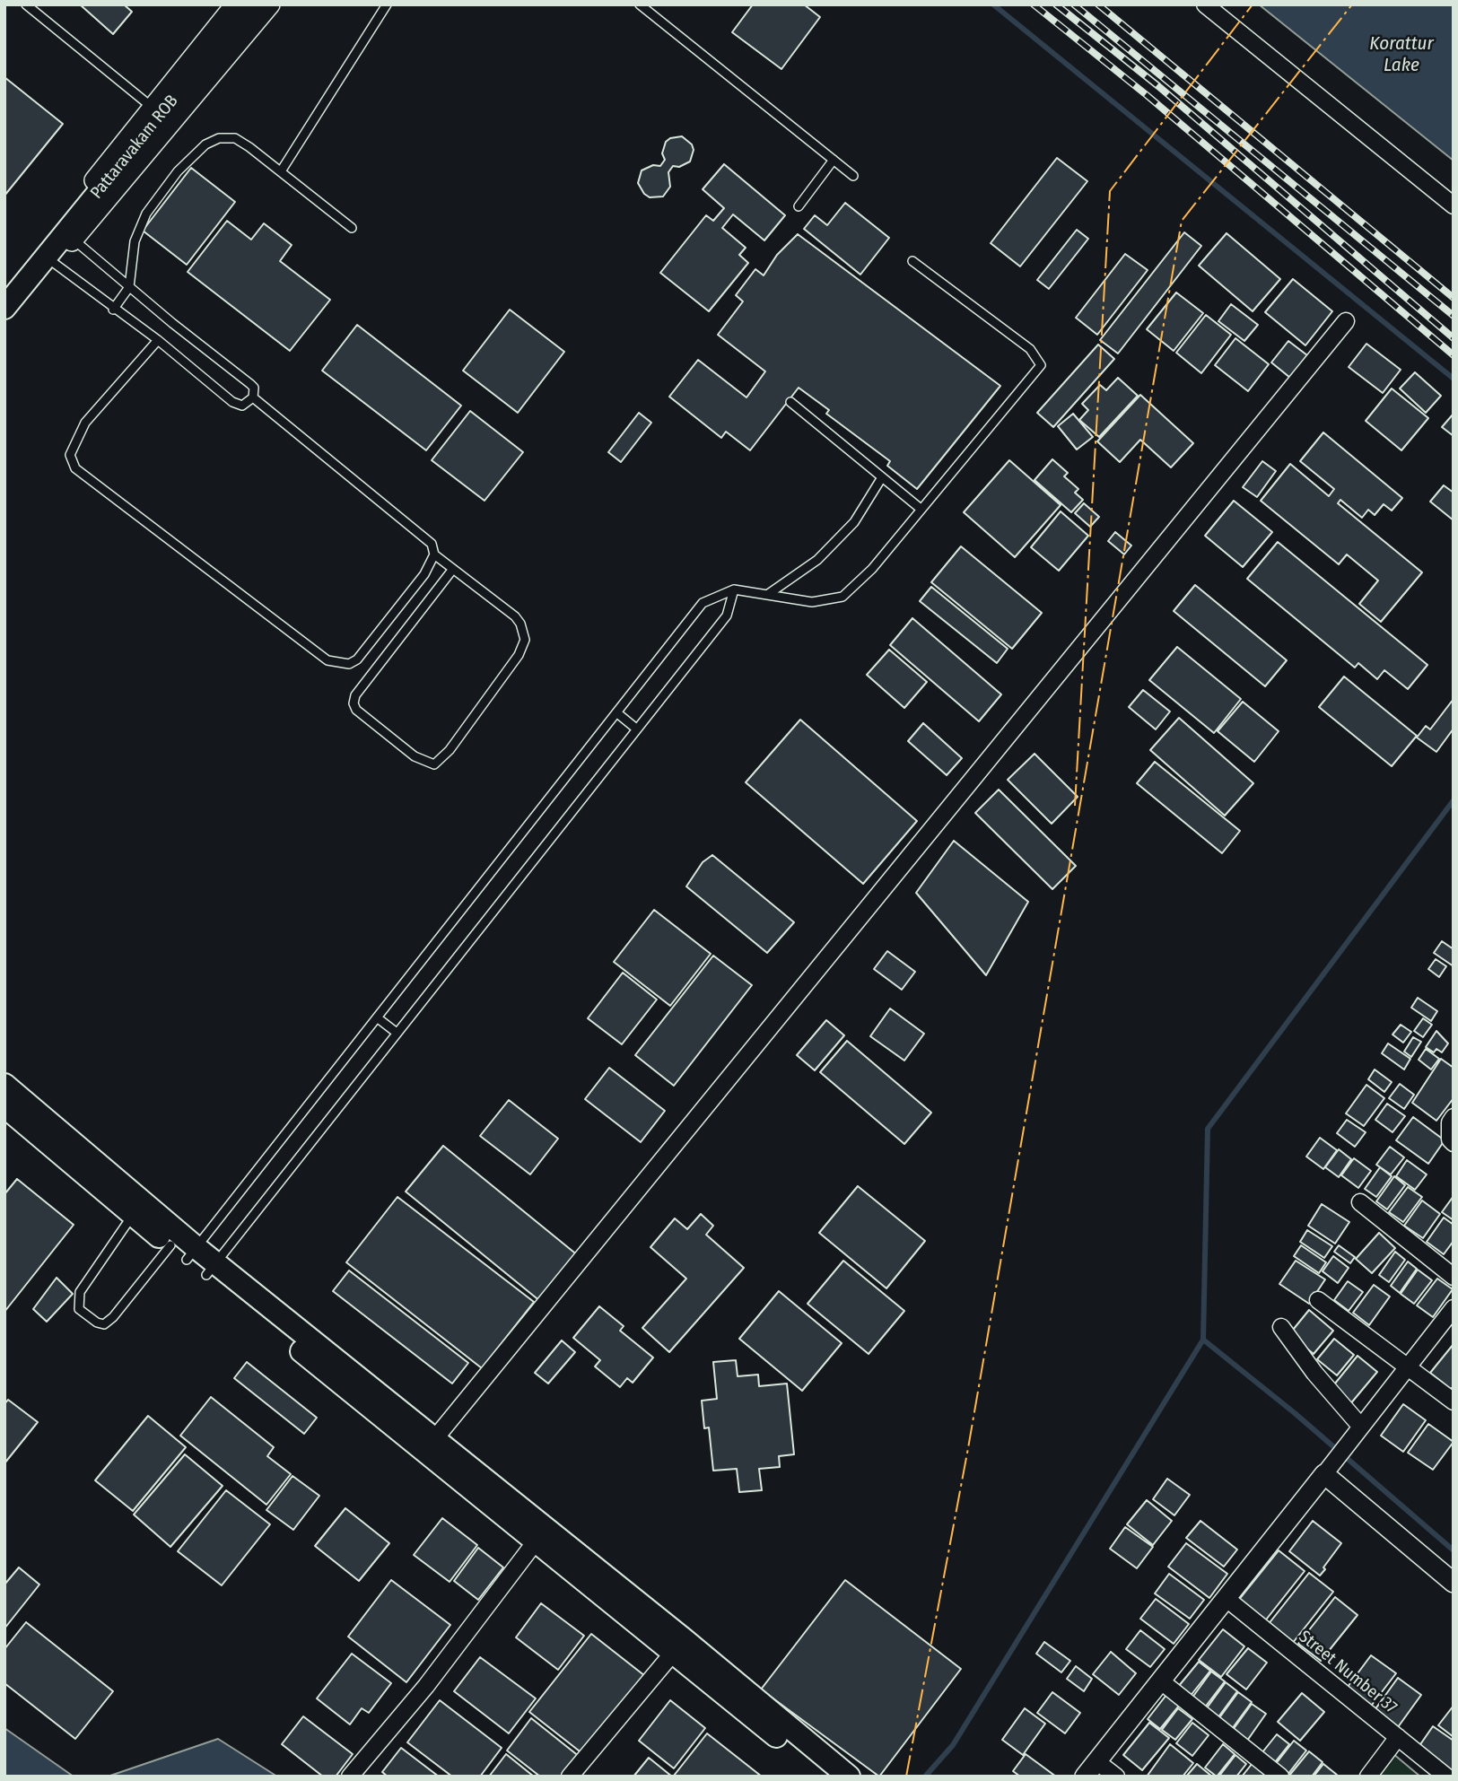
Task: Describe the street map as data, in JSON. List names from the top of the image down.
{
  "streets": {
    "main road": ["Pattaravakam ROB"],
    "street": ["Street Number 37"]
  },
  "water": ["Korattur Lake"]
}
